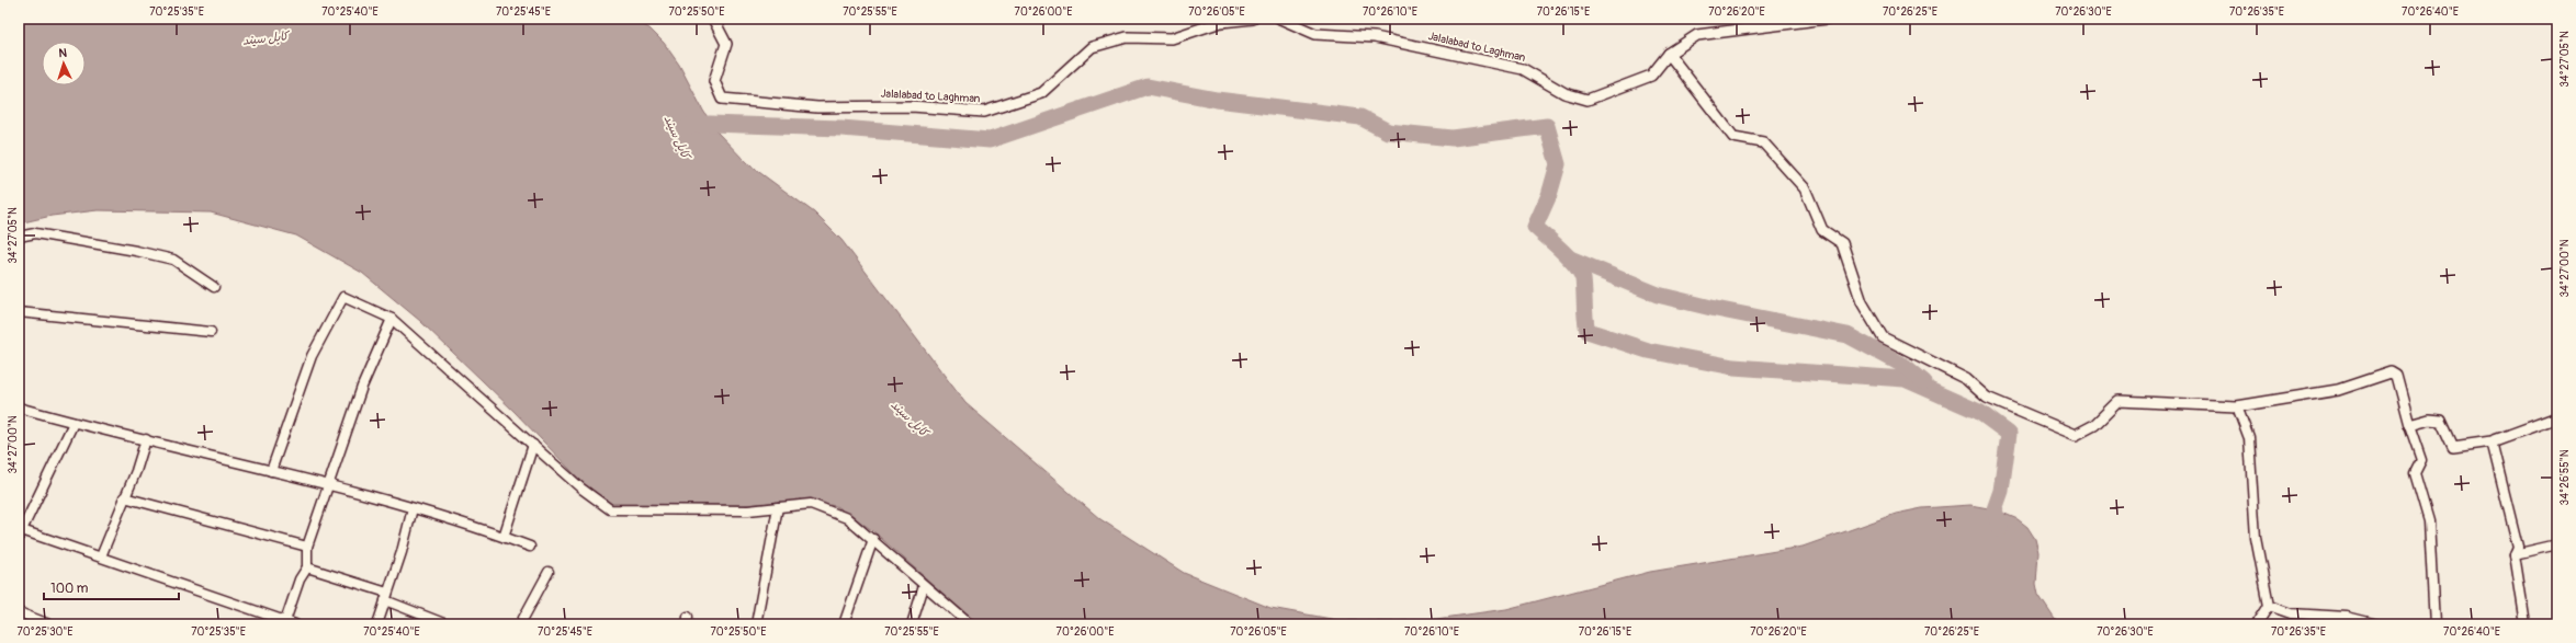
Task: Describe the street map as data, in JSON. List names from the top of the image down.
{
  "streets": {
    "street": ["Jalalabad to Laghman"]
  },
  "water": ["کابل سيند"],
  "scale_bar": "100 m",
  "north": "top",
  "coordinates": [
    "70°25'35\"E",
    "70°25'40\"E",
    "70°25'45\"E",
    "70°25'50\"E",
    "70°25'55\"E",
    "70°26'00\"E",
    "70°26'05\"E",
    "70°26'10\"E",
    "70°26'15\"E",
    "70°26'20\"E",
    "70°26'25\"E",
    "70°26'30\"E",
    "70°26'35\"E",
    "70°26'40\"E",
    "34°27'05\"N",
    "34°27'00\"N",
    "34°26'55\"N",
    "70°25'30\"E"
  ]
}
